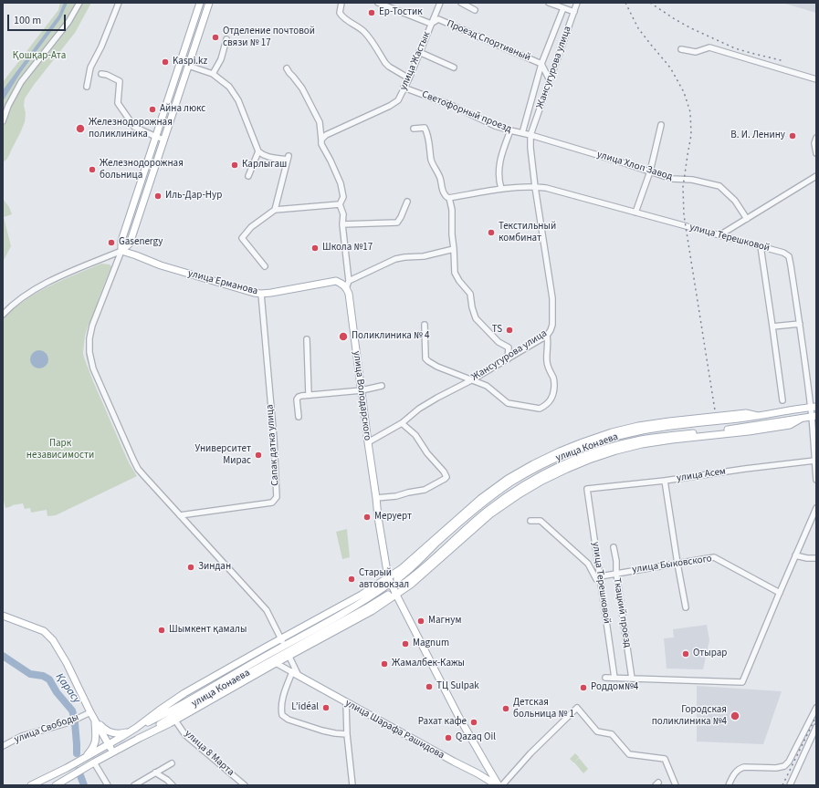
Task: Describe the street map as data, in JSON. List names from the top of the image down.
{
  "streets": {
    "main road": [
      "улица Ерманова",
      "улица Володарского",
      "улица Конаева",
      "улица Шарафа Рашидова"
    ],
    "street": [
      "Проезд Спортивный",
      "улица Жастык",
      "Жансугурова улица",
      "Светофорный проезд",
      "улица Хлоп Завод",
      "улица Терешковой",
      "Сапак датка улица",
      "улица Асем",
      "улица Быковского",
      "Ткацкий проезд",
      "улица Свободы",
      "улица 8 Марта"
    ]
  },
  "crossings": [
    ["Проезд Спортивный", "улица Жастык"],
    ["Проезд Спортивный", "Жансугурова улица"],
    ["улица Жастык", "Светофорный проезд"],
    ["улица Жастык", "улица Володарского"],
    ["Жансугурова улица", "Светофорный проезд"],
    ["Жансугурова улица", "улица Хлоп Завод"],
    ["Жансугурова улица", "улица Терешковой"],
    ["Жансугурова улица", "улица Володарского"],
    ["Светофорный проезд", "улица Хлоп Завод"],
    ["улица Терешковой", "улица Конаева"],
    ["улица Терешковой", "улица Асем"],
    ["улица Терешковой", "улица Быковского"],
    ["улица Ерманова", "улица Володарского"],
    ["улица Ерманова", "Сапак датка улица"],
    ["улица Володарского", "улица Конаева"],
    ["улица Володарского", "улица Шарафа Рашидова"],
    ["улица Быковского", "Ткацкий проезд"]
  ],
  "water": ["Қарасу"],
  "parks": ["Қошқар-Ата", "Парк независимости"],
  "places": [
    "Ер-Тостик",
    "Отделение почтовой связи № 17",
    "Kaspi.kz",
    "Айна люкс",
    "Железнодорожная поликлиника",
    "В. И. Ленину",
    "Карлыгаш",
    "Железнодорожная больница",
    "Иль-Дар-Нур",
    "Текстильный комбинат",
    "Gasenergy",
    "Школа №17",
    "TS",
    "Поликлиника № 4",
    "Университет Мирас",
    "Меруерт",
    "Зиндан",
    "Старый автовокзал",
    "Магнум",
    "Шымкент қамалы",
    "Magnum",
    "Отырар",
    "Жамалбек-Кажы",
    "ТЦ Sulpak",
    "Роддом№4",
    "L’idéal",
    "Детская больница № 1",
    "Городская поликлиника №4",
    "Рахат кафе",
    "Qazaq Oil"
  ],
  "scale_bar": "100 m"
}
